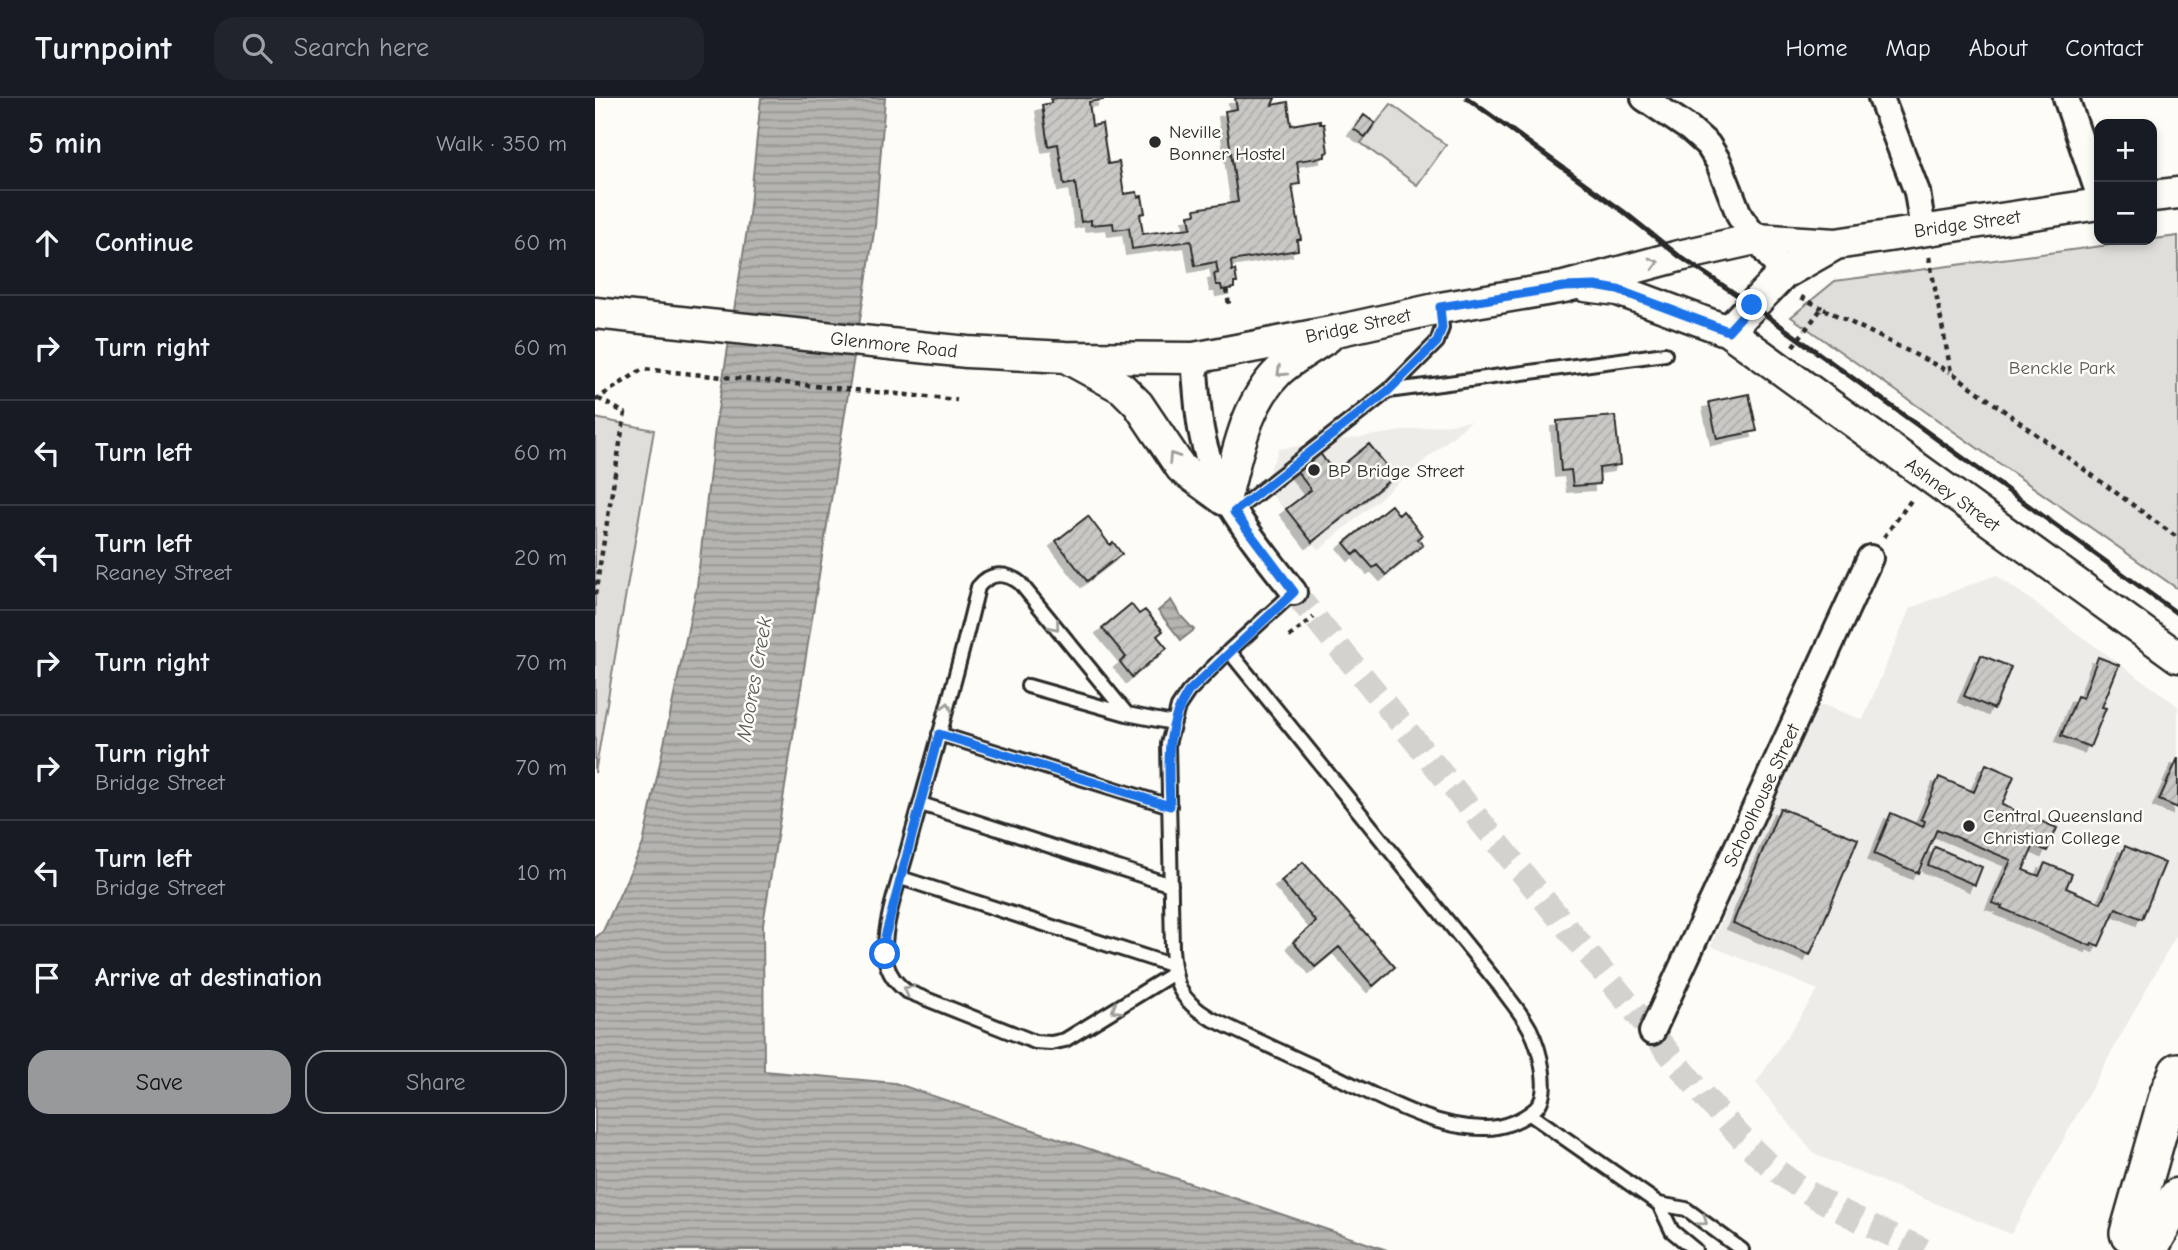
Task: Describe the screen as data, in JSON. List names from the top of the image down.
{
  "streets": {
    "street": [
      "Bridge Street",
      "Glenmore Road",
      "Ashney Street",
      "Schoolhouse Street"
    ]
  },
  "crossings": [
    ["Bridge Street", "Glenmore Road"],
    ["Bridge Street", "Ashney Street"]
  ],
  "water": ["Moores Creek"],
  "parks": ["Benckle Park"],
  "places": ["Neville Bonner Hostel", "BP Bridge Street", "Central Queensland Christian College"],
  "page": {
    "header": "Turnpoint",
    "search": "Search here",
    "nav": [
      "Home",
      "Map",
      "About",
      "Contact"
    ],
    "heading": ["5 min", "Walk · 350 m"],
    "map_buttons": ["+", "−"],
    "list": [
      ["Continue", "60 m"],
      ["Turn right", "60 m"],
      ["Turn left", "60 m"],
      ["Turn left", "Reaney Street", "20 m"],
      ["Turn right", "70 m"],
      ["Turn right", "Bridge Street", "70 m"],
      ["Turn left", "Bridge Street", "10 m"],
      "Arrive at destination"
    ],
    "buttons": ["Save", "Share"]
  }
}
